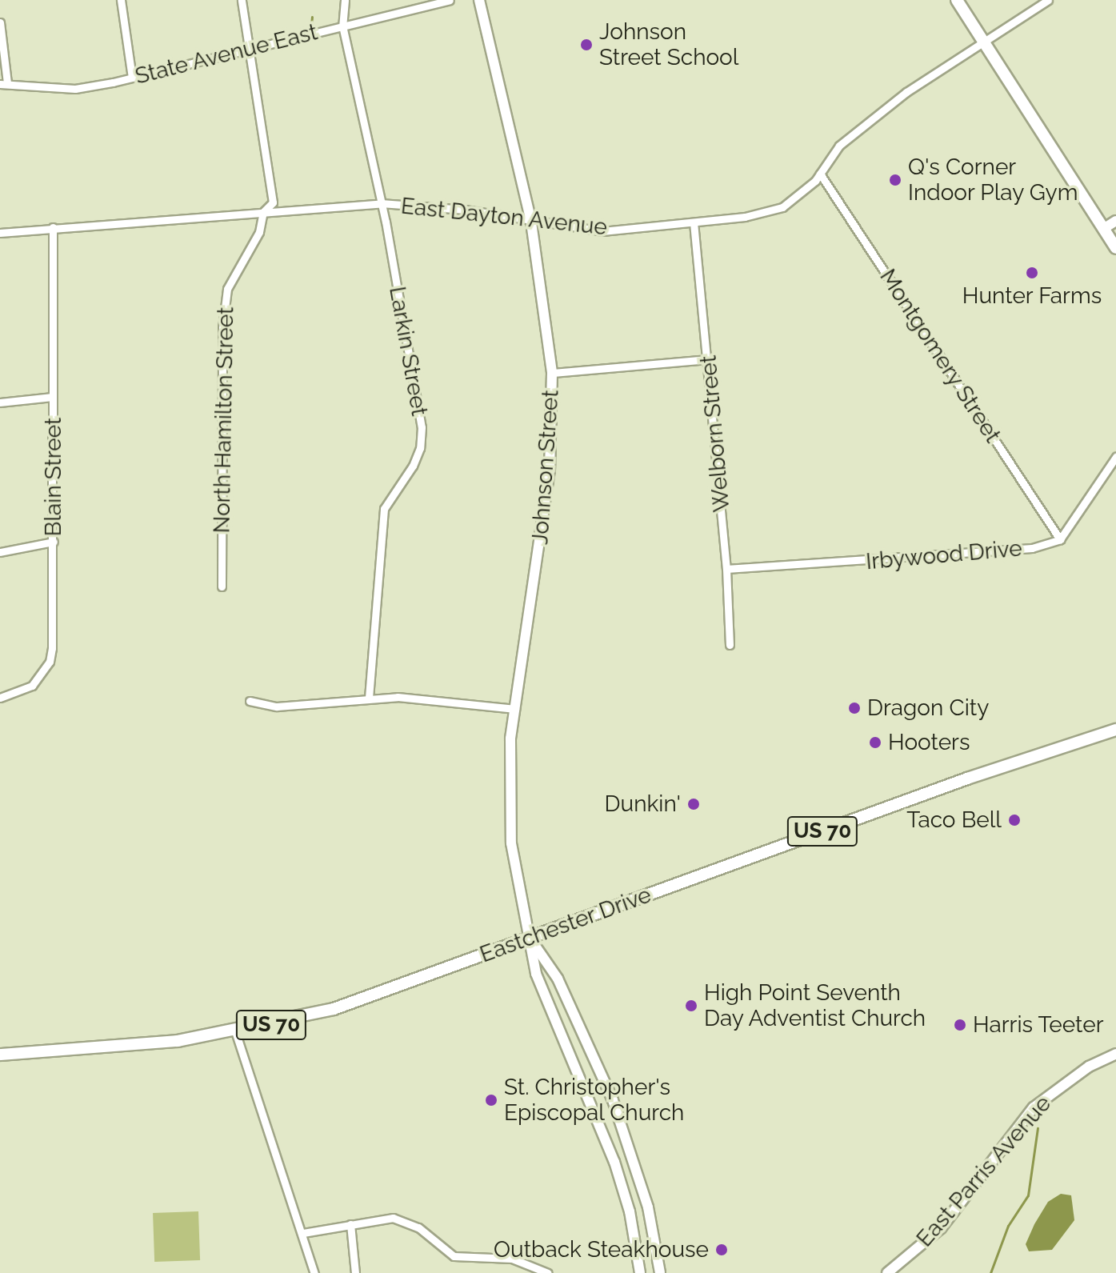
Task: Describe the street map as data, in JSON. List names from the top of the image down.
{
  "streets": {
    "main road": ["US 70", "Eastchester Drive"],
    "street": [
      "State Avenue East",
      "East Dayton Avenue",
      "Larkin Street",
      "Montgomery Street",
      "North Hamilton Street",
      "Welborn Street",
      "Johnson Street",
      "Blain Street",
      "Irbywood Drive",
      "East Parris Avenue"
    ]
  },
  "crossings": [
    ["State Avenue East", "Larkin Street"],
    ["State Avenue East", "North Hamilton Street"],
    ["East Dayton Avenue", "Larkin Street"],
    ["East Dayton Avenue", "Montgomery Street"],
    ["East Dayton Avenue", "North Hamilton Street"],
    ["East Dayton Avenue", "Welborn Street"],
    ["East Dayton Avenue", "Johnson Street"],
    ["East Dayton Avenue", "Blain Street"],
    ["Montgomery Street", "Irbywood Drive"],
    ["Welborn Street", "Irbywood Drive"],
    ["Johnson Street", "Eastchester Drive"]
  ],
  "places": [
    "Johnson Street School",
    "Q's Corner Indoor Play Gym",
    "Hunter Farms",
    "Dragon City",
    "Hooters",
    "Dunkin'",
    "Taco Bell",
    "High Point Seventh Day Adventist Church",
    "Harris Teeter",
    "St. Christopher's Episcopal Church",
    "Outback Steakhouse"
  ]
}
